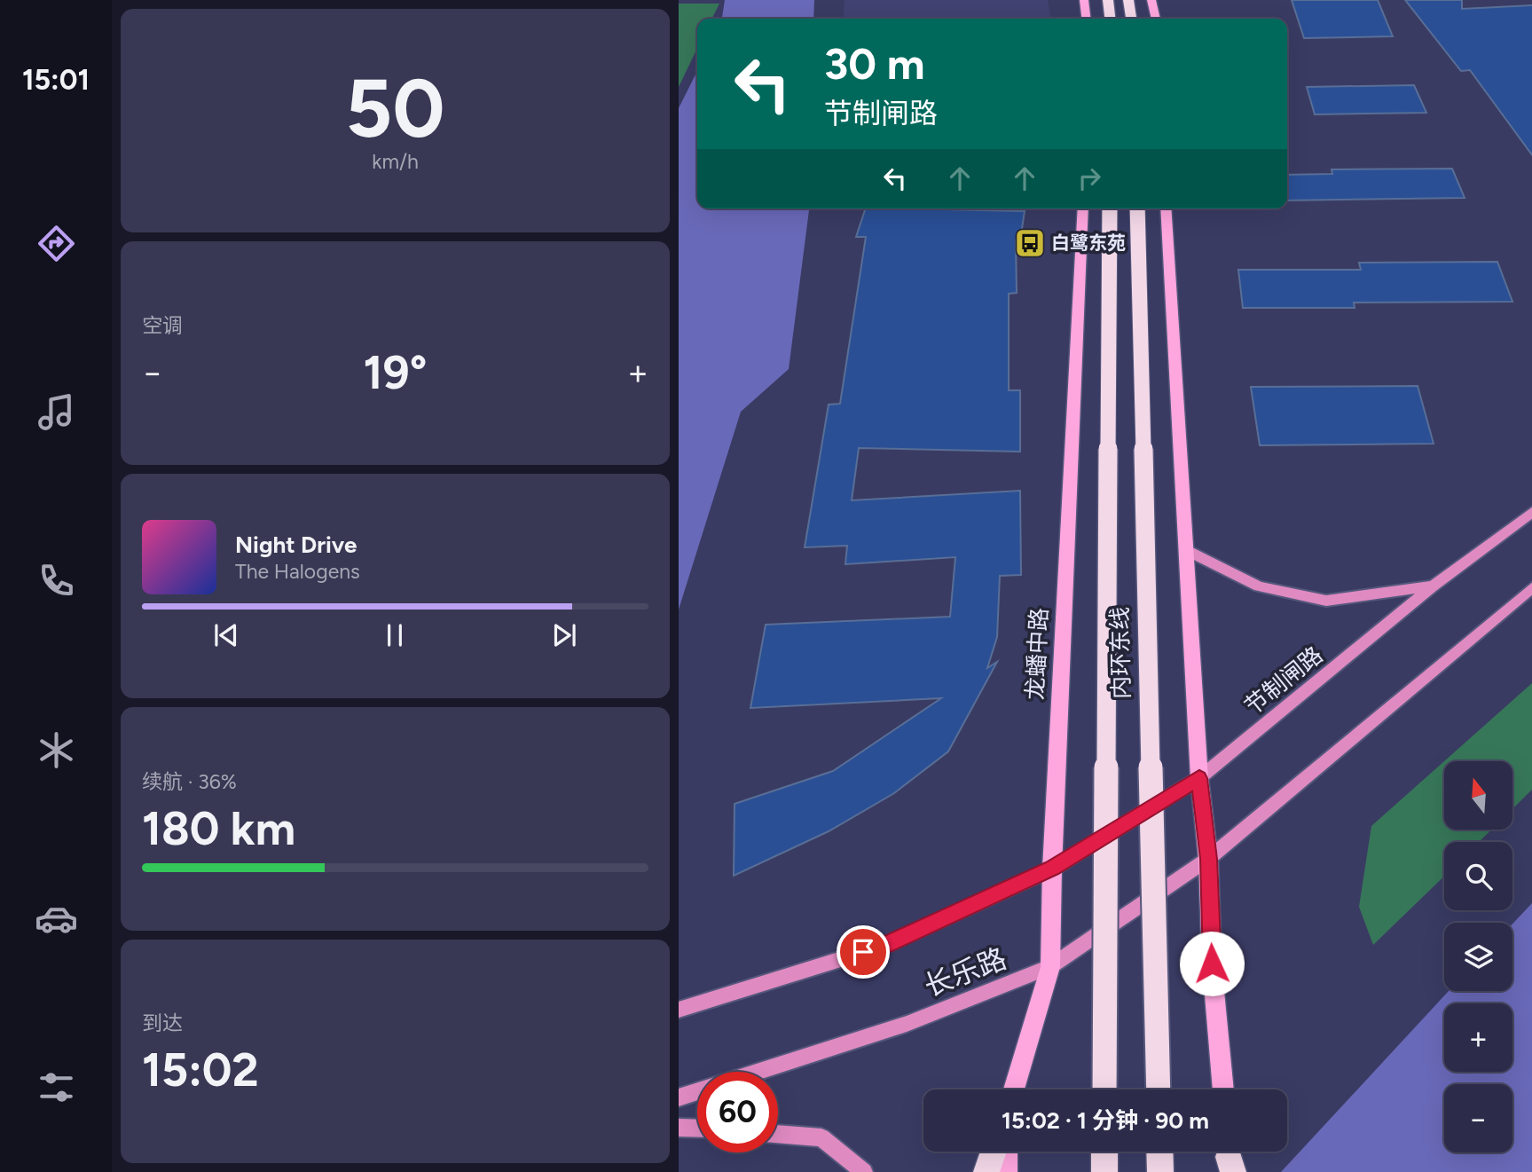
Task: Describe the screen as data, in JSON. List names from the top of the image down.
{
  "streets": {
    "highway": ["内环东线"],
    "main road": ["龙蟠中路", "节制闸路", "长乐路"]
  },
  "crossings": [
    ["龙蟠中路", "节制闸路"],
    ["龙蟠中路", "长乐路"]
  ],
  "places": {
    "bus stop": ["白鹭东苑"]
  },
  "north": "top",
  "page": {
    "tabs": "15:01",
    "tile": [
      ["50", "km/h"],
      "空调",
      ["续航 · 36%", "180 km"],
      ["到达", "15:02"]
    ],
    "turn": ["30 m", "节制闸路"],
    "heat": ["−", "19°", "+"],
    "song": ["Night Drive", "The Halogens"],
    "map_buttons": ["+", "−"],
    "limit": "60",
    "trip": "15:02 · 1 分钟 · 90 m"
  }
}
